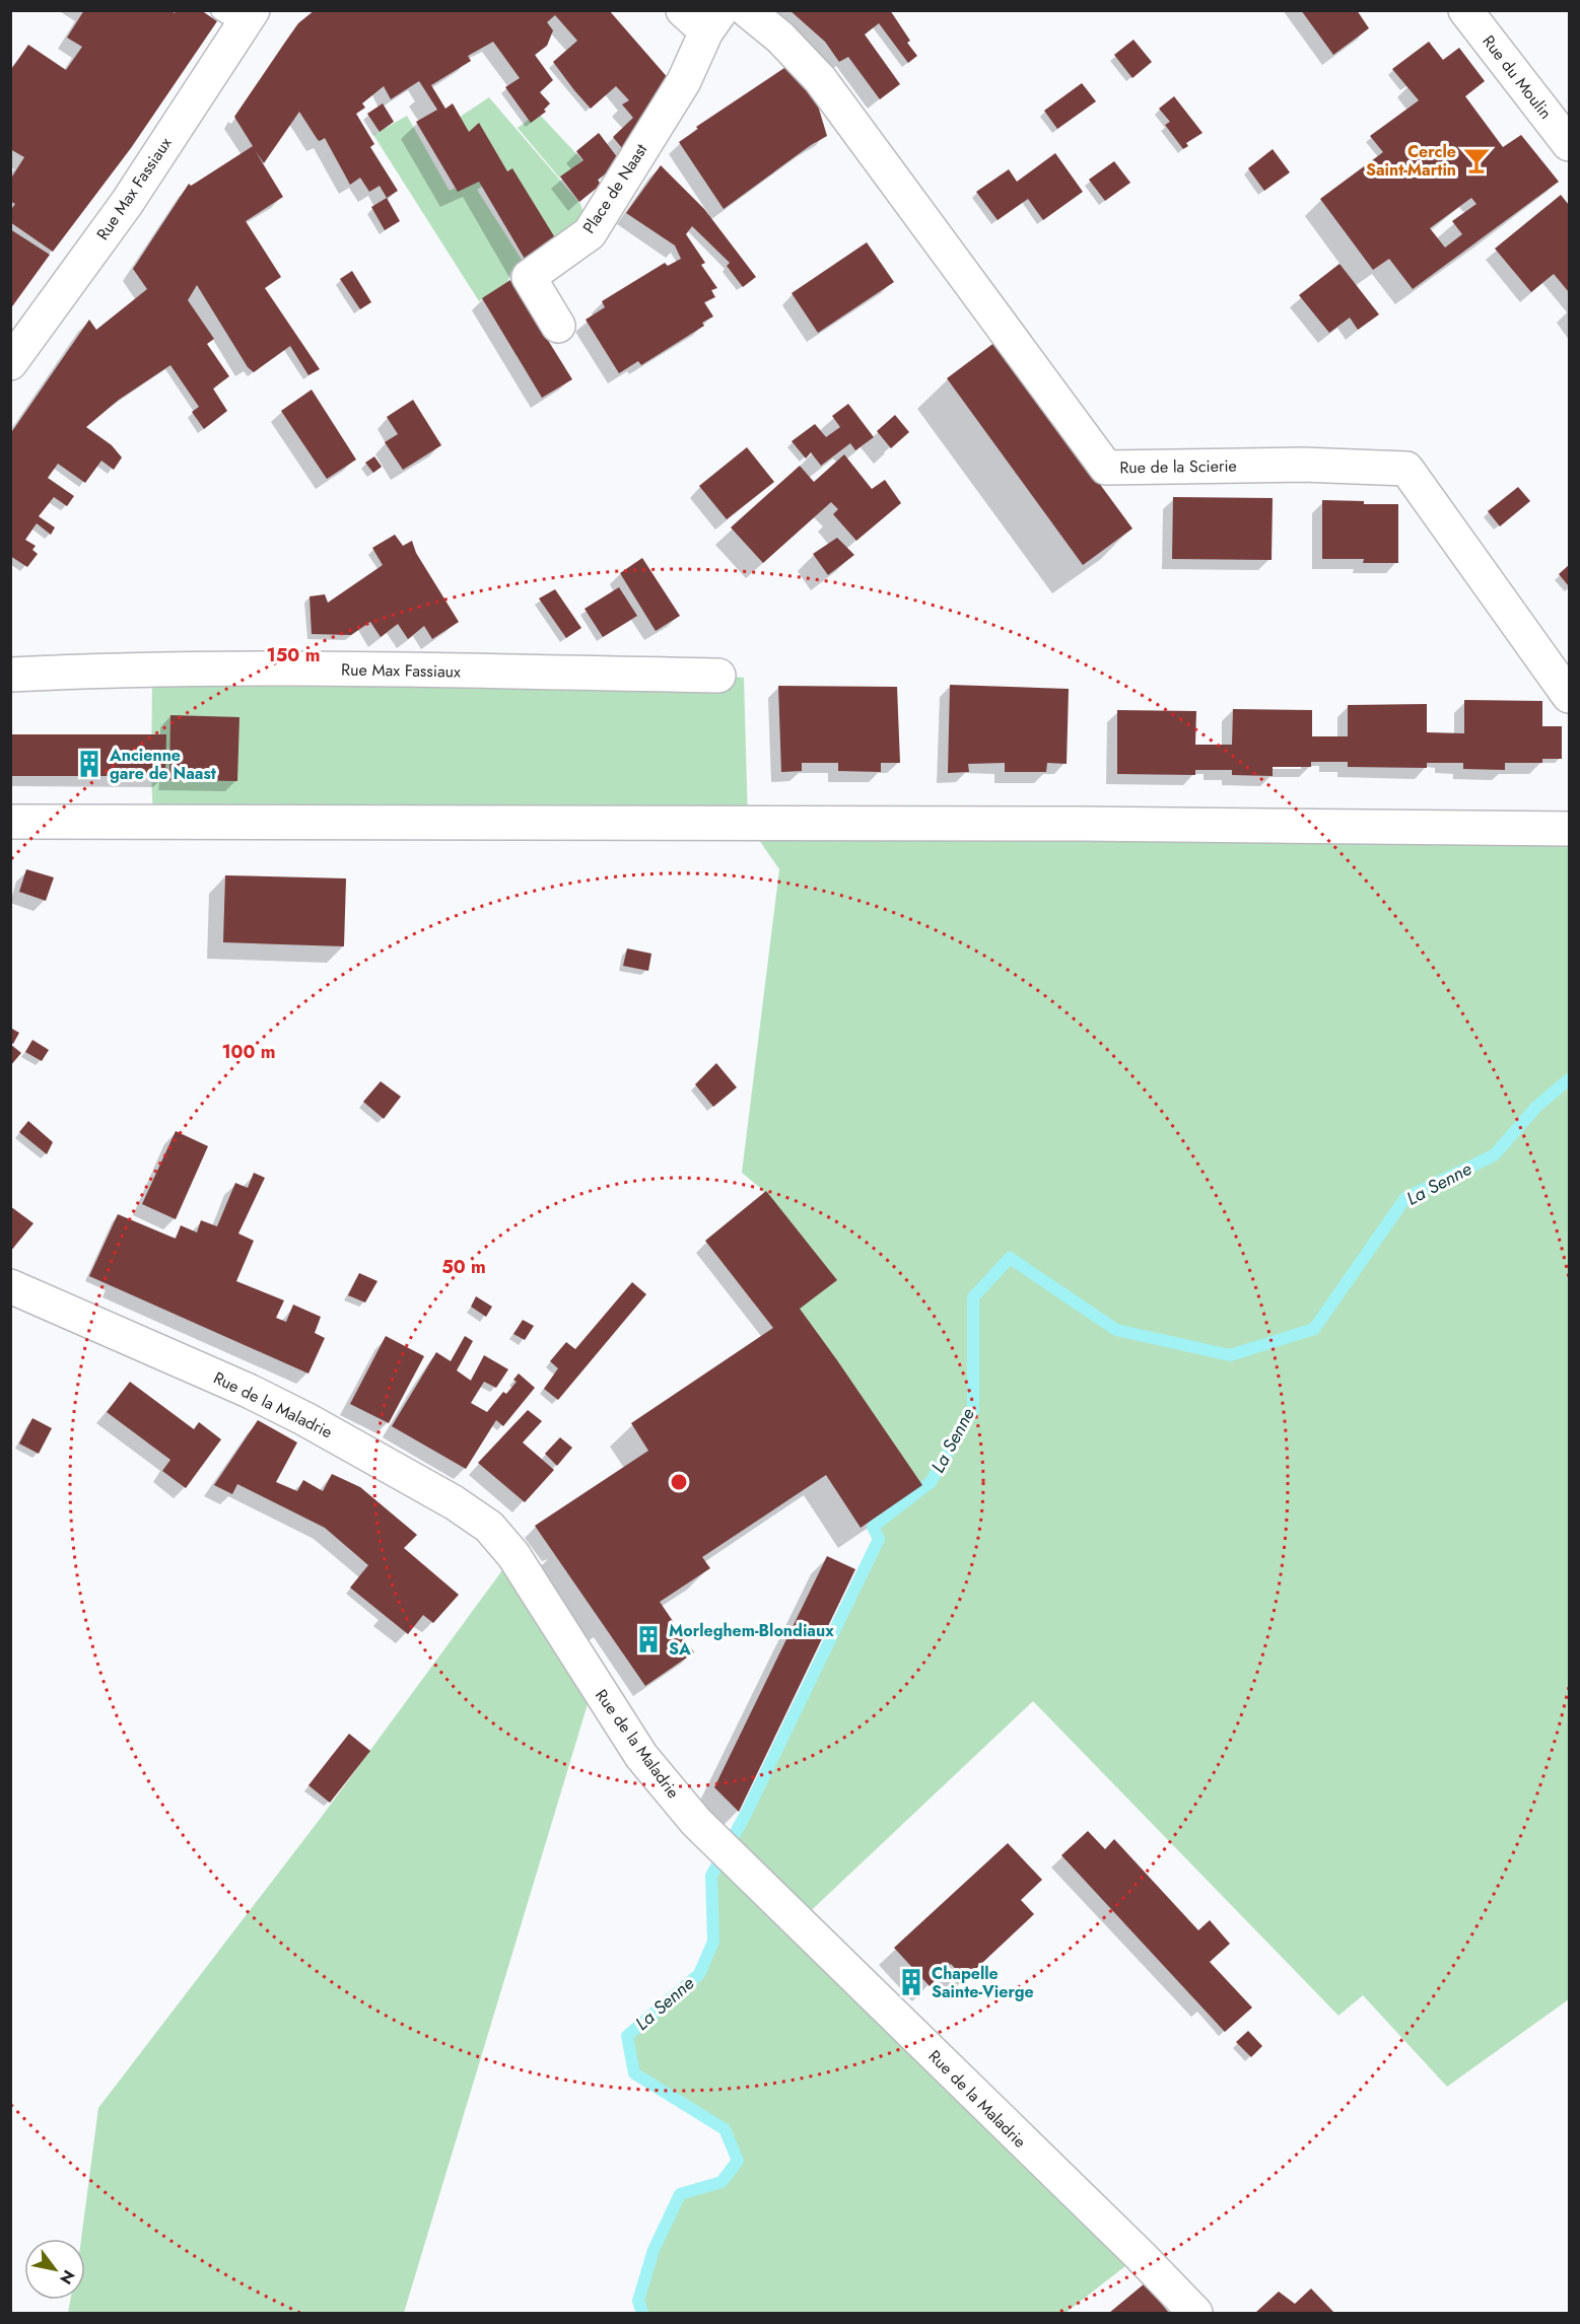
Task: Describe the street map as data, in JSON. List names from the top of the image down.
{
  "streets": {
    "street": [
      "Rue du Moulin",
      "Rue Max Fassiaux",
      "Place de Naast",
      "Rue de la Scierie",
      "Rue de la Maladrie"
    ]
  },
  "water": ["La Senne"],
  "places": {
    "bar": ["Cercle Saint-Martin"],
    "building": ["Ancienne gare de Naast", "Morleghem-Blondiaux SA", "Chapelle Sainte-Vierge"]
  },
  "north": "bottom right",
  "rings": ["150 m", "100 m", "50 m"]
}
